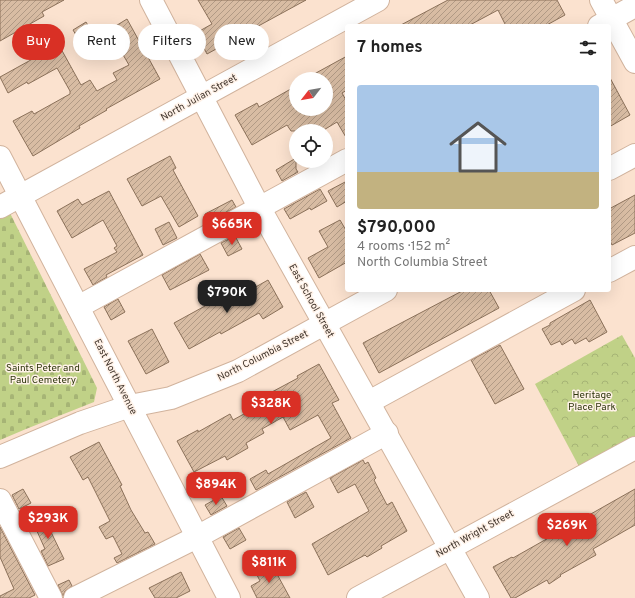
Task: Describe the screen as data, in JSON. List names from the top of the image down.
{
  "streets": {
    "street": [
      "North Julian Street",
      "East School Street",
      "North Columbia Street",
      "East North Avenue",
      "North Wright Street"
    ]
  },
  "crossings": [
    ["North Julian Street", "East School Street"],
    ["North Julian Street", "East North Avenue"],
    ["East School Street", "North Columbia Street"],
    ["East School Street", "North Wright Street"],
    ["North Columbia Street", "East North Avenue"]
  ],
  "parks": ["Saints Peter and Paul Cemetery", "Heritage Place Park"],
  "north": "bottom left",
  "page": {
    "chip": [
      "Buy",
      "Rent",
      "Filters",
      "New"
    ],
    "heading": "7 homes",
    "list": [
      {
        "name": "$790,000",
        "note": "4 rooms · 152 m² · North Columbia Street"
      }
    ],
    "price": [
      "$665K",
      "$790K",
      "$328K",
      "$894K",
      "$293K",
      "$269K",
      "$811K"
    ]
  }
}
